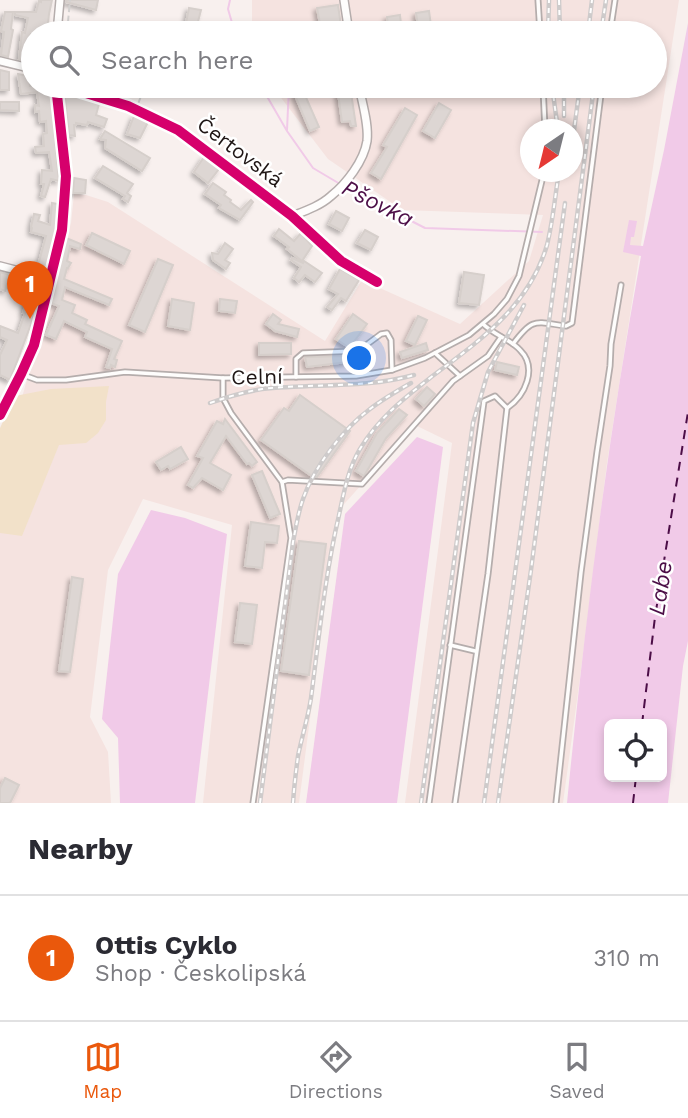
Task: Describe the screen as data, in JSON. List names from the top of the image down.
{
  "streets": {
    "street": ["Čertovská"],
    "lane": ["Celní"]
  },
  "water": ["Pšovka", "Labe"],
  "north": "bottom left",
  "page": {
    "search": "Search here",
    "pins": "1",
    "heading": "Nearby",
    "list": [
      {
        "mark": "1",
        "name": "Ottis Cyklo",
        "note": "Shop · Českolipská",
        "value": "310 m"
      }
    ],
    "nav": ["Map", "Directions", "Saved"]
  }
}
